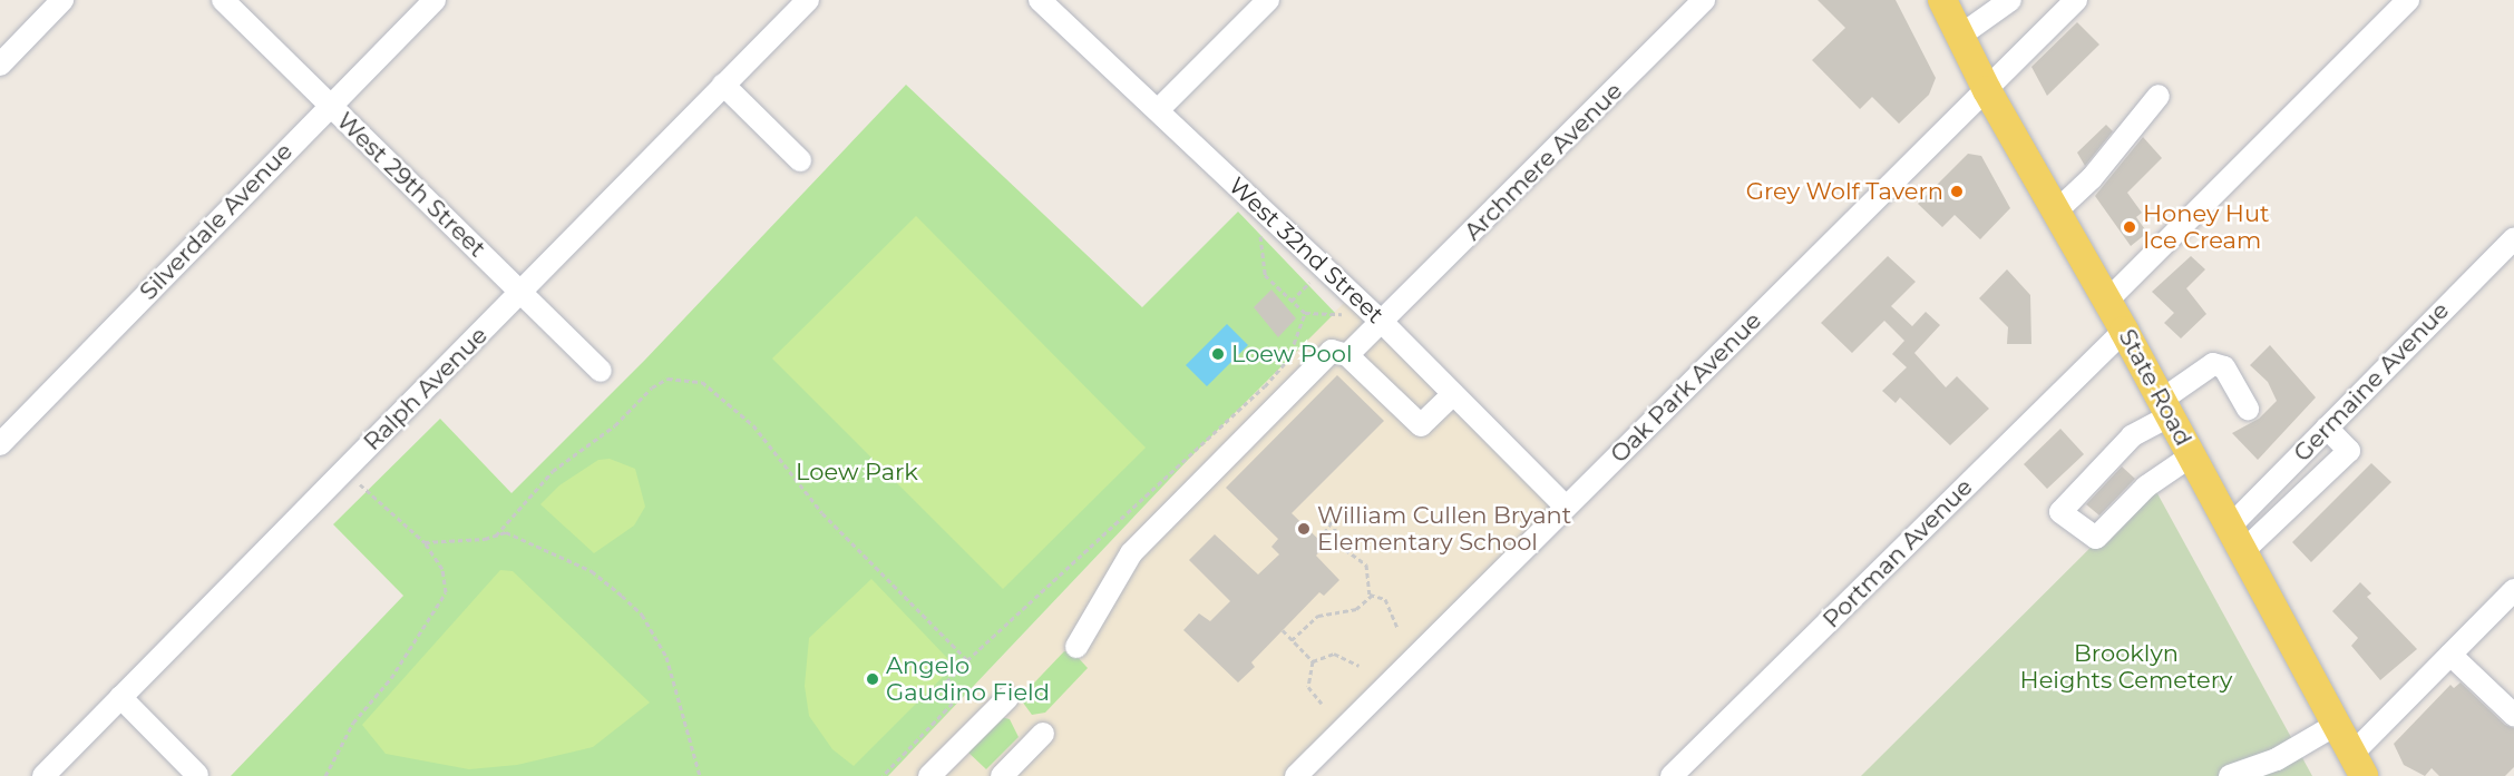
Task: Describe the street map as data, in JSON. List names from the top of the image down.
{
  "streets": {
    "main road": ["State Road"],
    "street": [
      "Archmere Avenue",
      "West 29th Street",
      "Silverdale Avenue",
      "West 32nd Street",
      "Germaine Avenue",
      "Oak Park Avenue",
      "Ralph Avenue",
      "Portman Avenue"
    ]
  },
  "crossings": [
    ["Archmere Avenue", "West 32nd Street"],
    ["West 29th Street", "Silverdale Avenue"],
    ["West 29th Street", "Ralph Avenue"],
    ["West 32nd Street", "Oak Park Avenue"],
    ["Germaine Avenue", "State Road"],
    ["Oak Park Avenue", "State Road"],
    ["State Road", "Portman Avenue"]
  ],
  "parks": ["Loew Park", "Brooklyn Heights Cemetery"],
  "places": [
    "Grey Wolf Tavern",
    "Honey Hut Ice Cream",
    "Loew Pool",
    "William Cullen Bryant Elementary School",
    "Angelo Gaudino Field"
  ]
}
